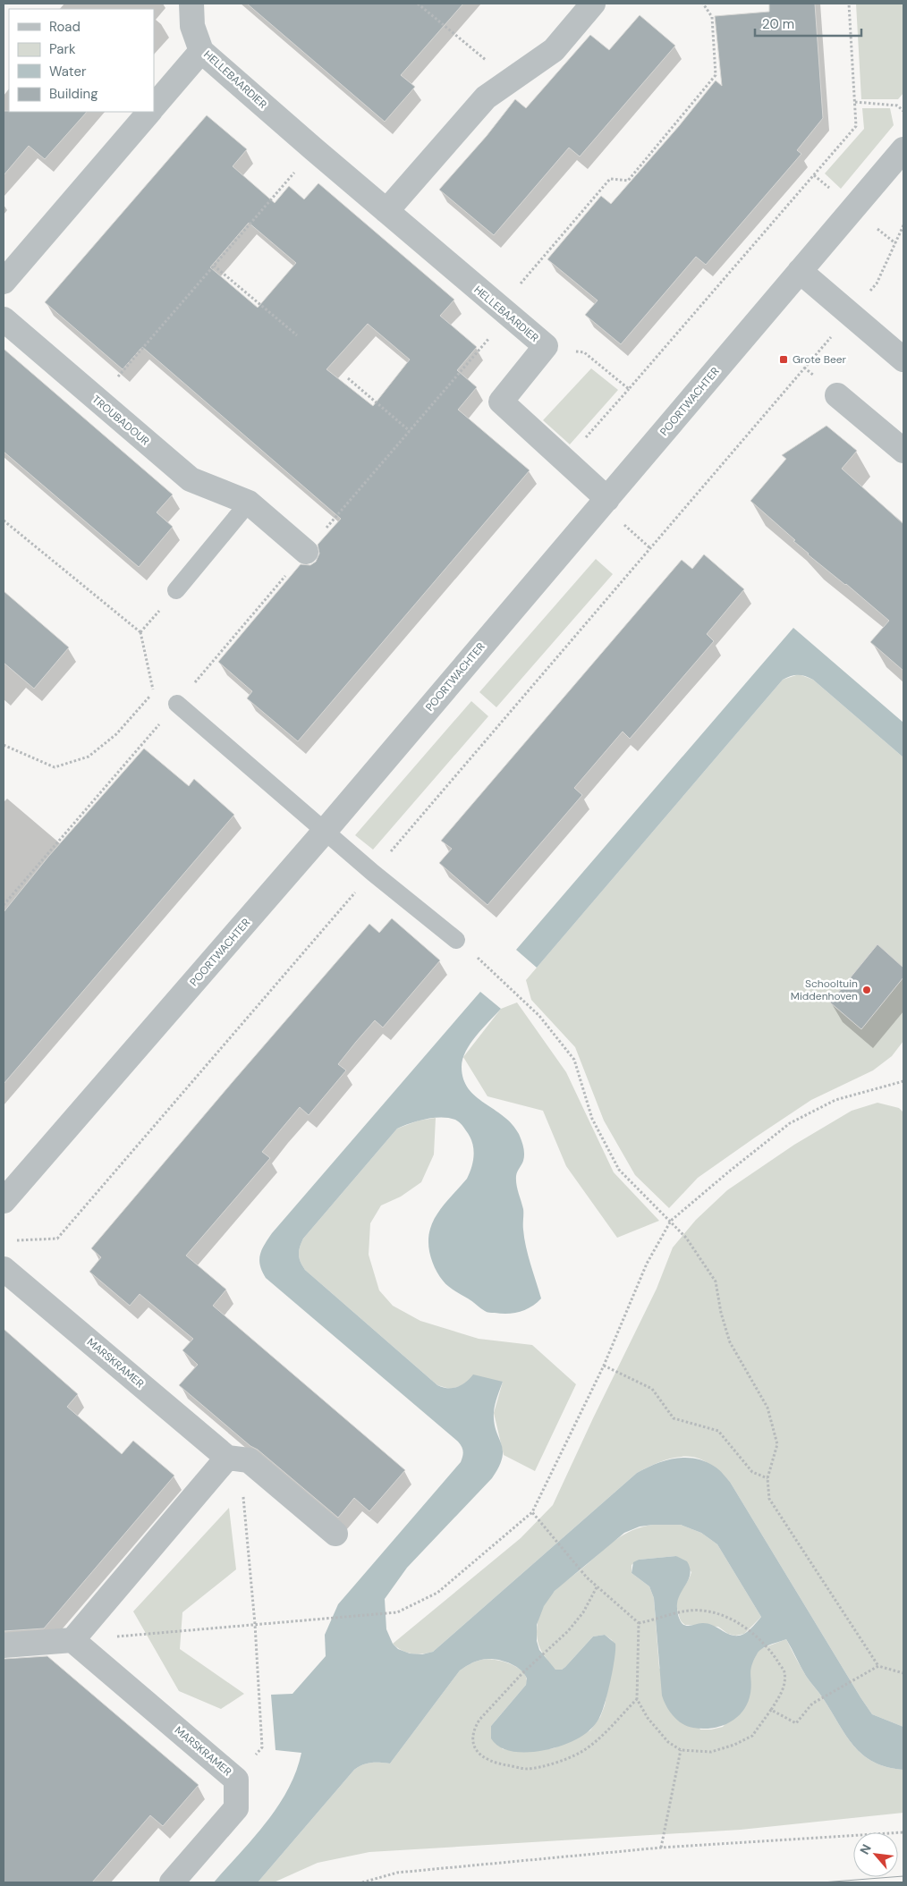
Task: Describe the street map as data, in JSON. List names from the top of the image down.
{
  "streets": {
    "street": [
      "HELLEBAARDIER",
      "POORTWACHTER",
      "TROUBADOUR",
      "MARSKRAMER"
    ]
  },
  "crossings": [
    ["HELLEBAARDIER", "POORTWACHTER"]
  ],
  "places": {
    "transit": ["Grote Beer"],
    "other": ["Schooltuin Middenhoven"]
  },
  "legend": [
    "Road",
    "Park",
    "Water",
    "Building"
  ],
  "scale_bar": "20 m",
  "north": "top left"
}
